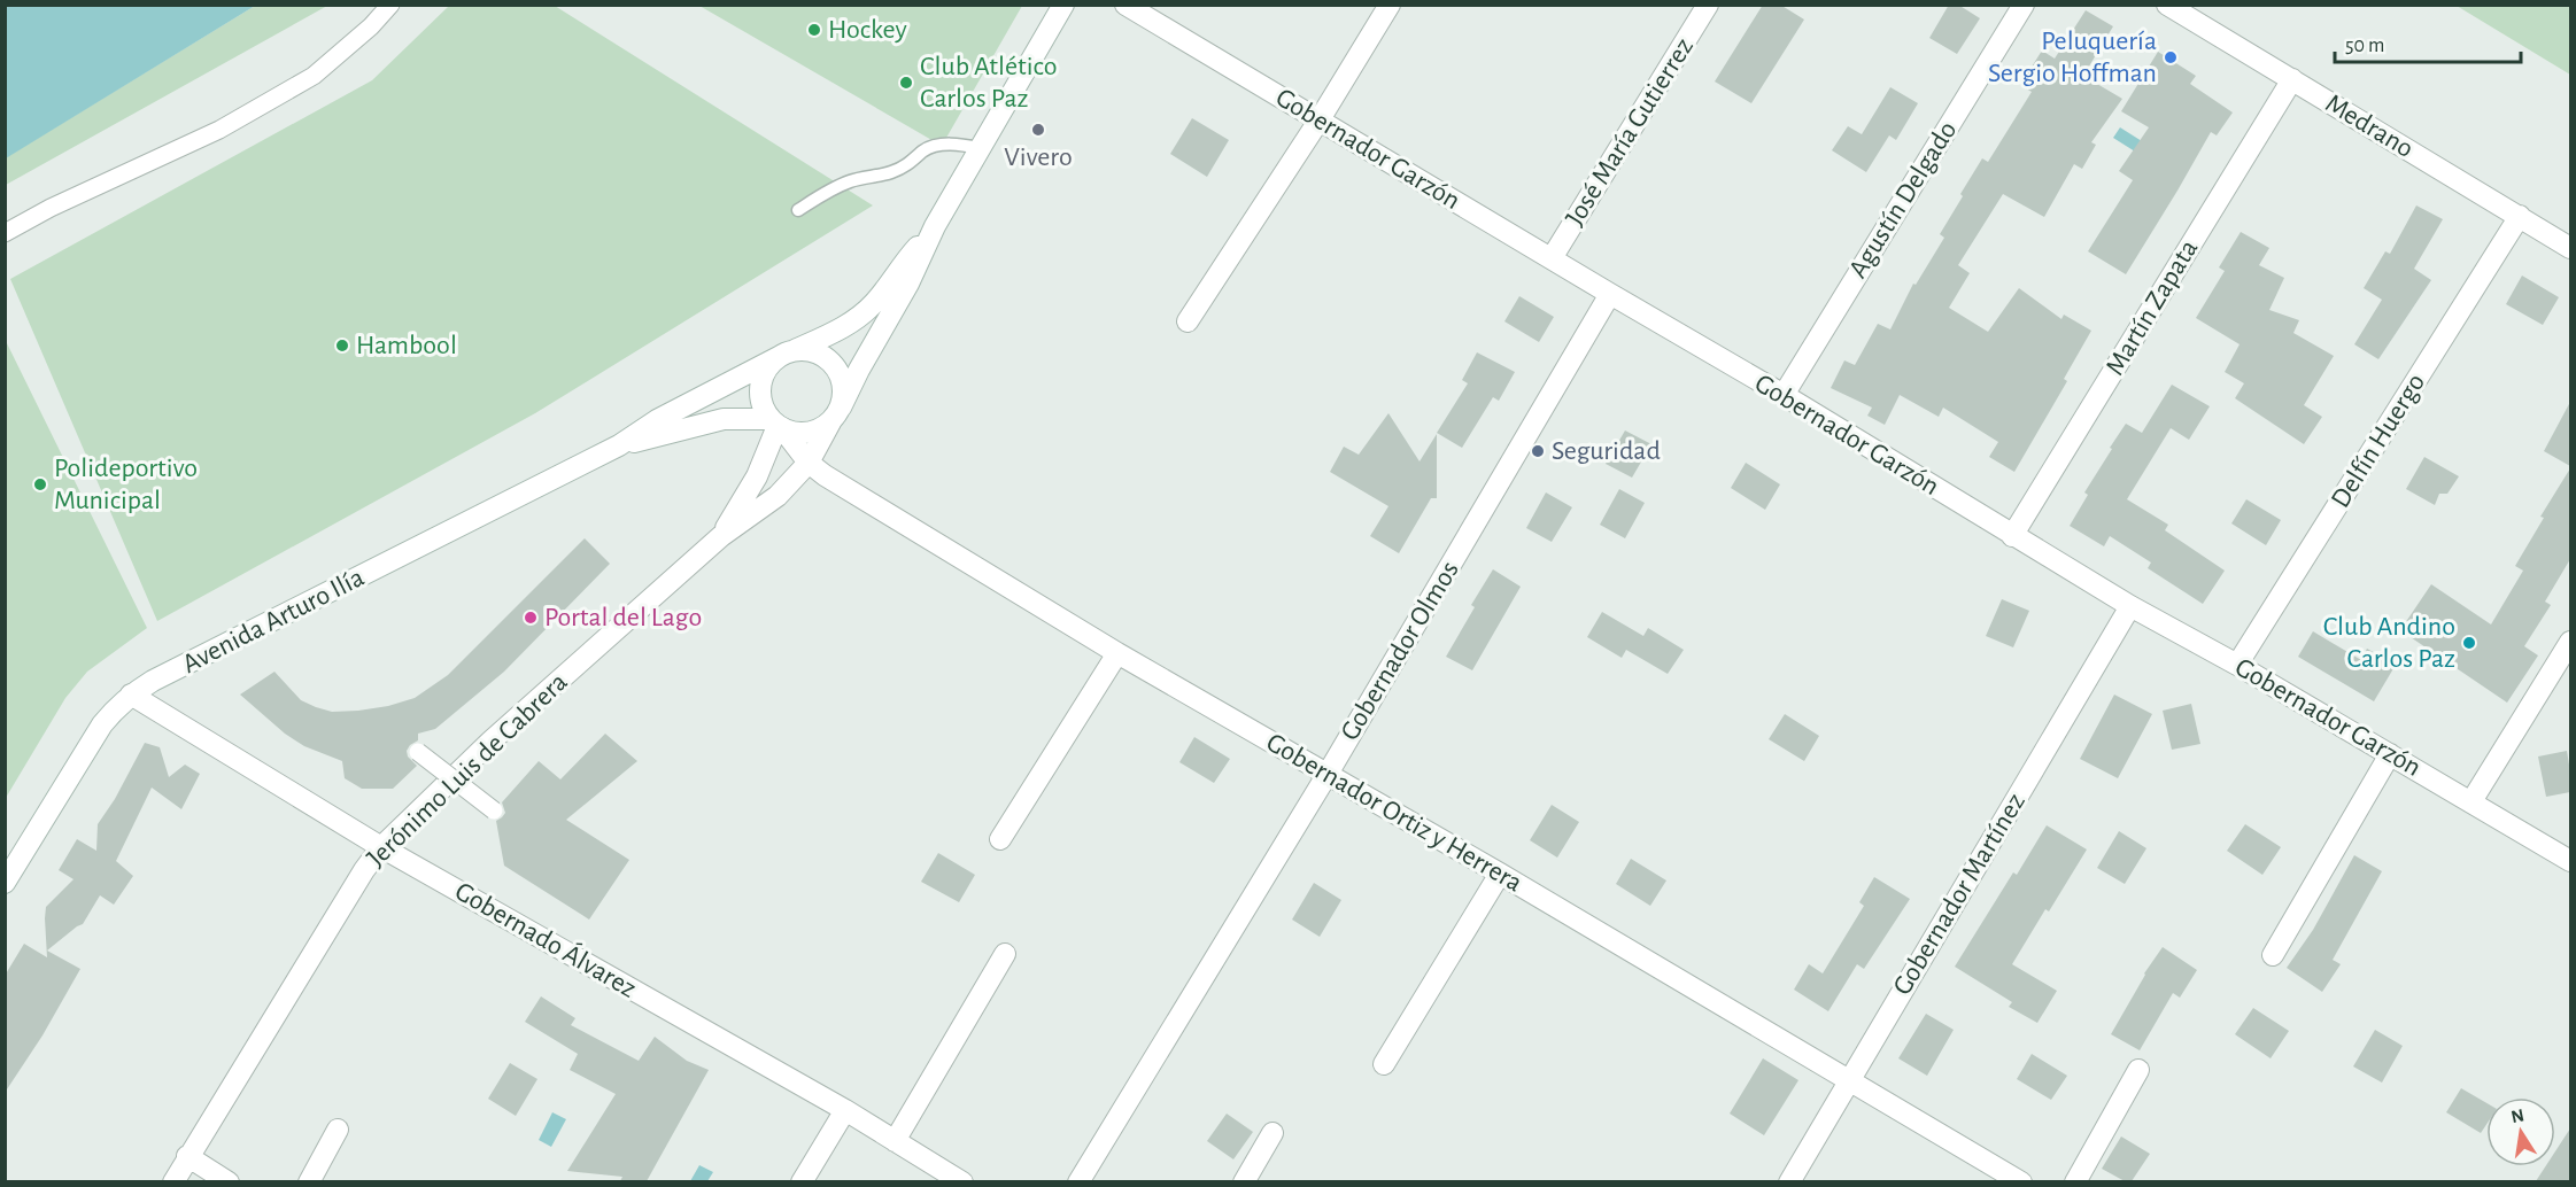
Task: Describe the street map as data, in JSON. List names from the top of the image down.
{
  "streets": {
    "street": [
      "Medrano",
      "José María Gutierrez",
      "Gobernador Garzón",
      "Agustín Delgado",
      "Martín Zapata",
      "Delfín Huergo",
      "Avenida Arturo Ilía",
      "Gobernador Olmos",
      "Jerónimo Luis de Cabrera",
      "Gobernador Ortiz y Herrera",
      "Gobernador Martínez",
      "Gobernado Álvarez"
    ]
  },
  "crossings": [
    ["Medrano", "Martín Zapata"],
    ["Medrano", "Delfín Huergo"],
    ["José María Gutierrez", "Gobernador Garzón"],
    ["Gobernador Garzón", "Agustín Delgado"],
    ["Gobernador Garzón", "Martín Zapata"],
    ["Gobernador Garzón", "Delfín Huergo"],
    ["Gobernador Garzón", "Gobernador Olmos"],
    ["Gobernador Garzón", "Gobernador Martínez"],
    ["Avenida Arturo Ilía", "Jerónimo Luis de Cabrera"],
    ["Avenida Arturo Ilía", "Gobernador Ortiz y Herrera"],
    ["Avenida Arturo Ilía", "Gobernado Álvarez"],
    ["Gobernador Olmos", "Gobernador Ortiz y Herrera"],
    ["Jerónimo Luis de Cabrera", "Gobernador Ortiz y Herrera"],
    ["Jerónimo Luis de Cabrera", "Gobernado Álvarez"],
    ["Gobernador Ortiz y Herrera", "Gobernador Martínez"]
  ],
  "places": [
    "Hockey",
    "Peluquería Sergio Hoffman",
    "Club Atlético Carlos Paz",
    "Vivero",
    "Hambool",
    "Seguridad",
    "Polideportivo Municipal",
    "Portal del Lago",
    "Club Andino Carlos Paz"
  ],
  "scale_bar": "50 m",
  "north": "top"
}
